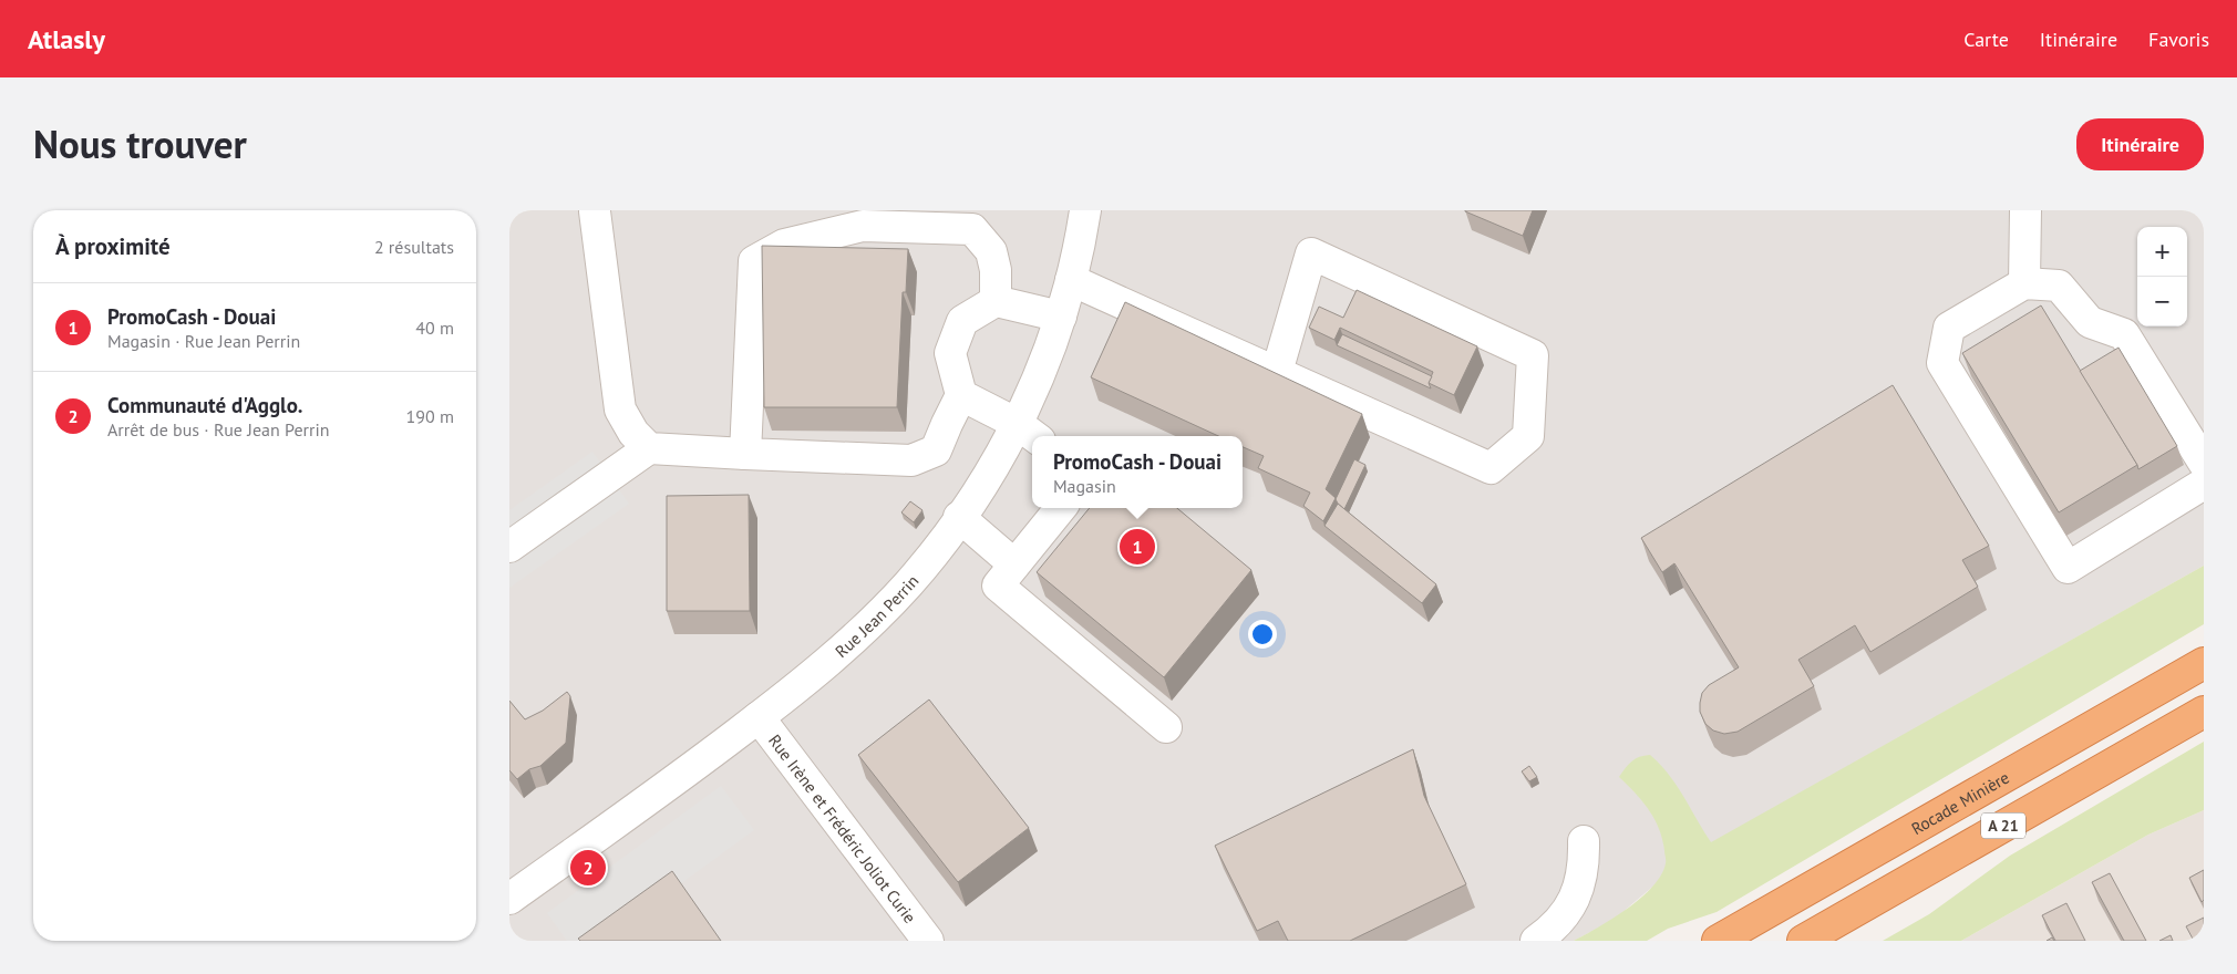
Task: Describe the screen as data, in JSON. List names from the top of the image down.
{
  "streets": {
    "highway": ["Rocade Minière", "A 21"],
    "street": ["Rue Jean Perrin", "Rue Irène et Frédéric Joliot Curie"]
  },
  "crossings": [
    ["Rue Jean Perrin", "Rue Irène et Frédéric Joliot Curie"]
  ],
  "page": {
    "header": "Atlasly",
    "nav": ["Carte", "Itinéraire", "Favoris"],
    "title": "Nous trouver",
    "buttons": "Itinéraire",
    "heading": ["À proximité", "2 résultats"],
    "map_buttons": ["+", "−"],
    "list": [
      {
        "mark": "1",
        "name": "PromoCash - Douai",
        "note": "Magasin · Rue Jean Perrin",
        "value": "40 m"
      },
      {
        "mark": "2",
        "name": "Communauté d'Agglo.",
        "note": "Arrêt de bus · Rue Jean Perrin",
        "value": "190 m"
      }
    ],
    "popup": ["PromoCash - Douai", "Magasin"],
    "pins": ["1", "2"]
  }
}
